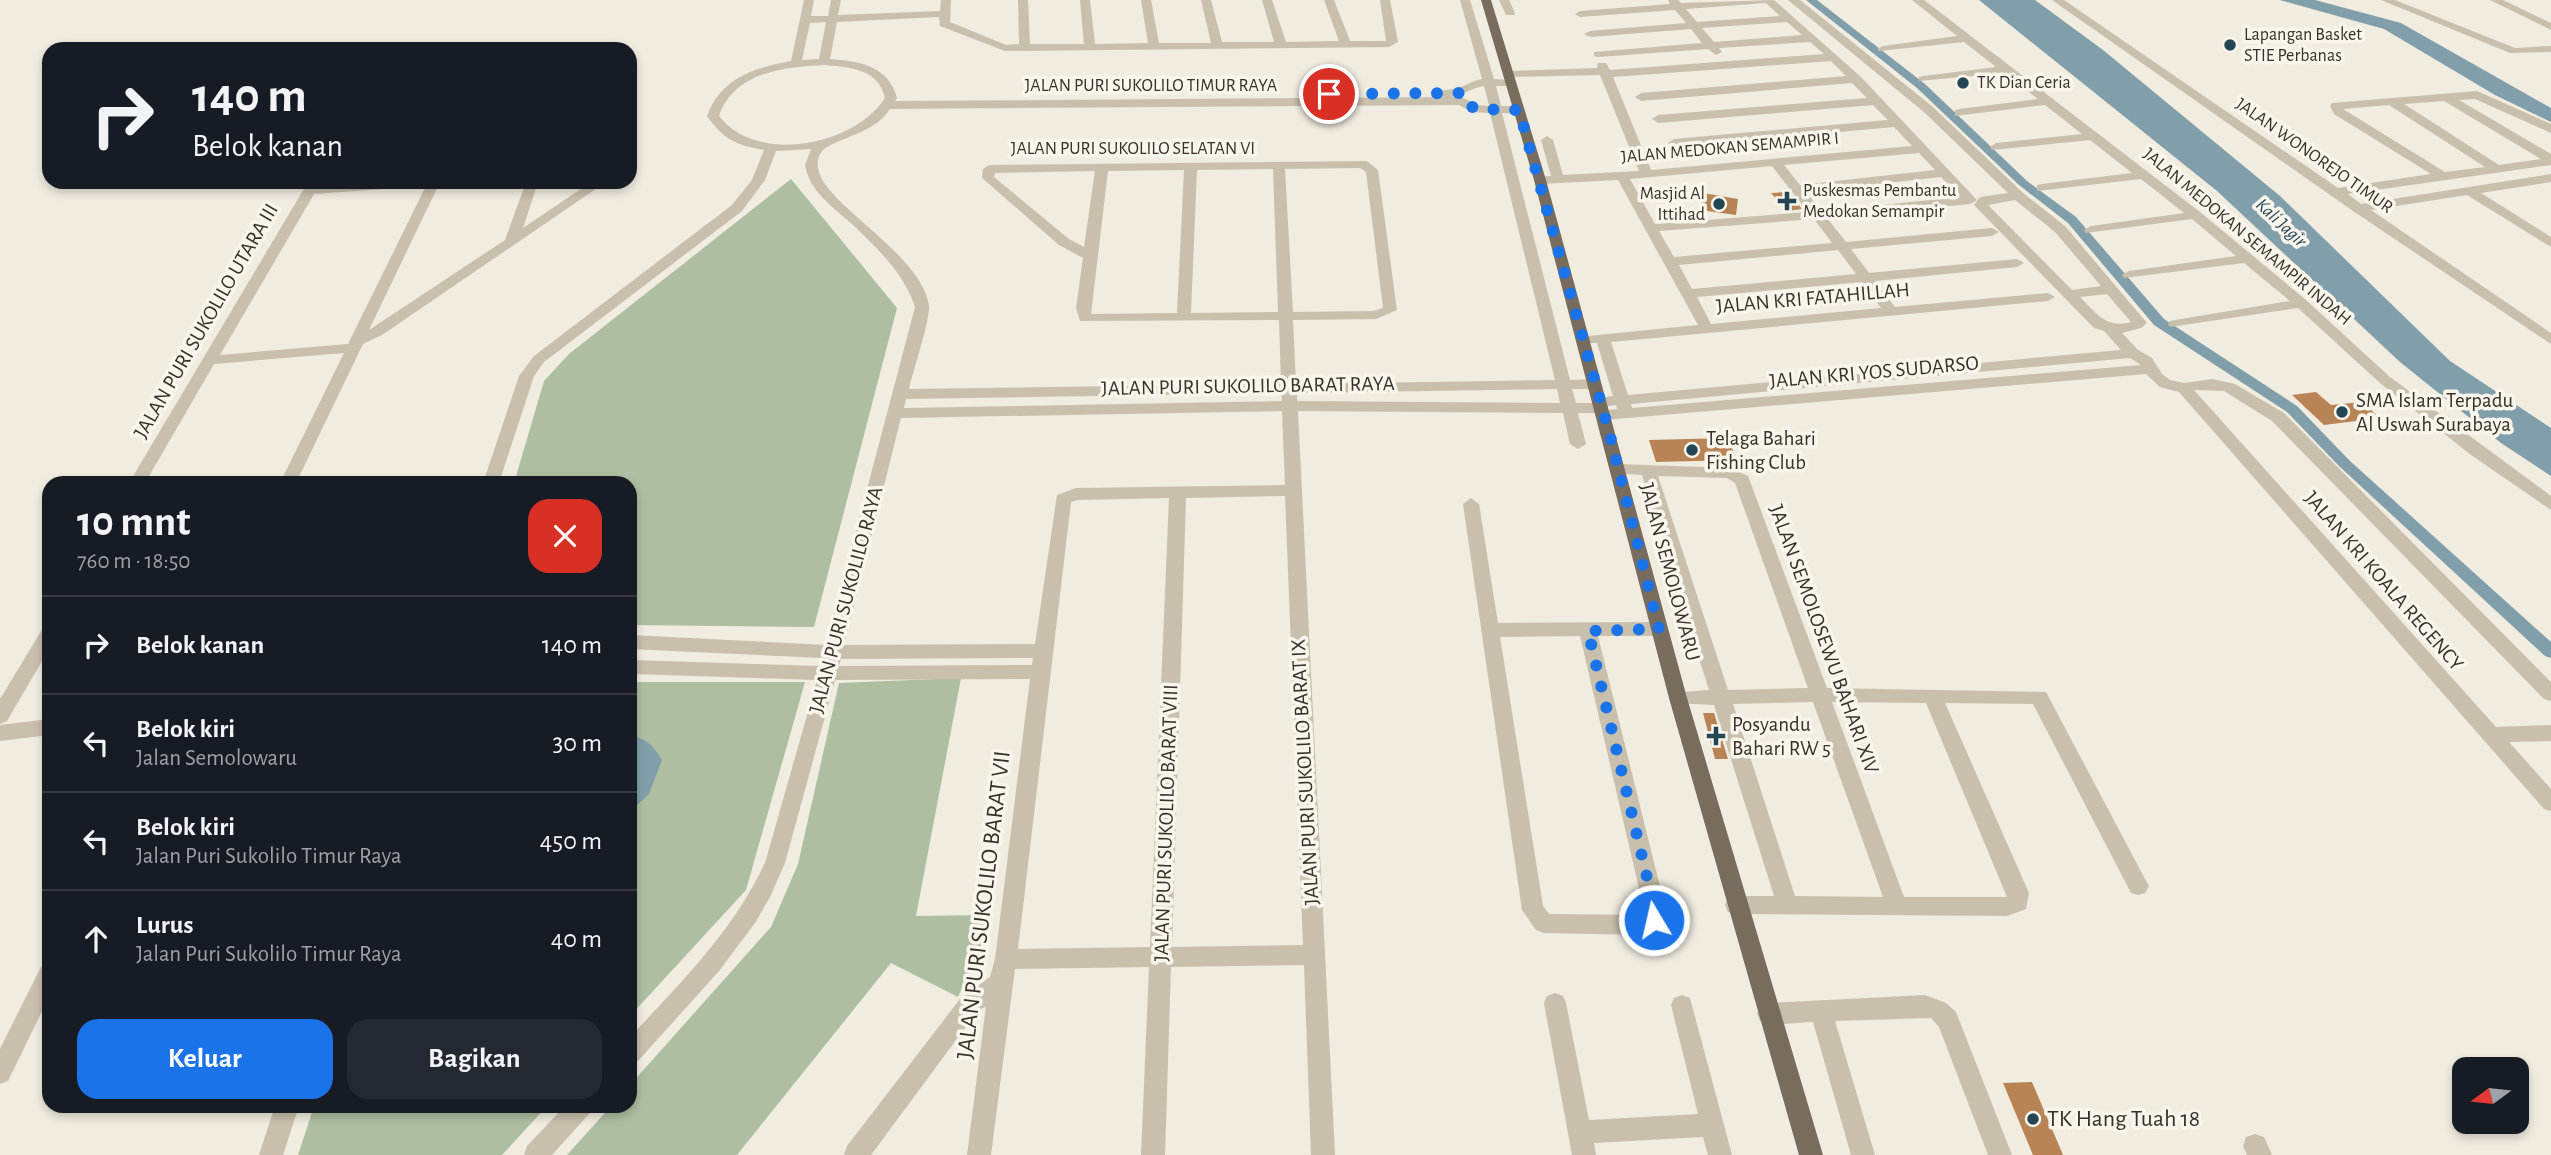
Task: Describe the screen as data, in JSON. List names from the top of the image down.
{
  "streets": {
    "main road": ["JALAN SEMOLOWARU"],
    "street": [
      "JALAN PURI SUKOLILO TIMUR RAYA",
      "JALAN MEDOKAN SEMAMPIR I",
      "JALAN PURI SUKOLILO SELATAN VI",
      "JALAN WONOREJO TIMUR",
      "JALAN MEDOKAN SEMAMPIR INDAH",
      "JALAN KRI FATAHILLAH",
      "JALAN PURI SUKOLILO UTARA III",
      "JALAN KRI YOS SUDARSO",
      "JALAN PURI SUKOLILO BARAT RAYA",
      "JALAN KRI KOALA REGENCY",
      "JALAN PURI SUKOLILO RAYA",
      "JALAN SEMOLOSEWU BAHARI XIV",
      "JALAN PURI SUKOLILO BARAT IX",
      "JALAN PURI SUKOLILO BARAT VIII",
      "JALAN PURI SUKOLILO BARAT VII"
    ]
  },
  "crossings": [
    ["JALAN PURI SUKOLILO TIMUR RAYA", "JALAN SEMOLOWARU"],
    ["JALAN PURI SUKOLILO TIMUR RAYA", "JALAN KRI KOALA REGENCY"],
    ["JALAN MEDOKAN SEMAMPIR I", "JALAN SEMOLOWARU"],
    ["JALAN MEDOKAN SEMAMPIR I", "JALAN KRI KOALA REGENCY"],
    ["JALAN PURI SUKOLILO SELATAN VI", "JALAN PURI SUKOLILO BARAT IX"],
    ["JALAN KRI FATAHILLAH", "JALAN SEMOLOWARU"],
    ["JALAN KRI YOS SUDARSO", "JALAN PURI SUKOLILO BARAT RAYA"],
    ["JALAN KRI YOS SUDARSO", "JALAN SEMOLOWARU"],
    ["JALAN KRI YOS SUDARSO", "JALAN KRI KOALA REGENCY"],
    ["JALAN PURI SUKOLILO BARAT RAYA", "JALAN SEMOLOWARU"],
    ["JALAN PURI SUKOLILO BARAT RAYA", "JALAN PURI SUKOLILO RAYA"],
    ["JALAN PURI SUKOLILO BARAT RAYA", "JALAN PURI SUKOLILO BARAT IX"],
    ["JALAN SEMOLOWARU", "JALAN SEMOLOSEWU BAHARI XIV"],
    ["JALAN PURI SUKOLILO BARAT VIII", "JALAN PURI SUKOLILO BARAT VII"]
  ],
  "water": ["Kali Jagir"],
  "places": {
    "other": [
      "Lapangan Basket STIE Perbanas",
      "TK Dian Ceria",
      "Masjid Al Ittihad",
      "SMA Islam Terpadu Al Uswah Surabaya",
      "Telaga Bahari Fishing Club",
      "TK Hang Tuah 18"
    ],
    "health": ["Puskesmas Pembantu Medokan Semampir", "Posyandu Bahari RW 5"]
  },
  "north": "left",
  "page": {
    "turn": ["140 m", "Belok kanan"],
    "heading": ["10 mnt", "760 m · 18:50"],
    "list": [
      {
        "name": "Belok kanan",
        "value": "140 m"
      },
      {
        "name": "Belok kiri",
        "note": "Jalan Semolowaru",
        "value": "30 m"
      },
      {
        "name": "Belok kiri",
        "note": "Jalan Puri Sukolilo Timur Raya",
        "value": "450 m"
      },
      {
        "name": "Lurus",
        "note": "Jalan Puri Sukolilo Timur Raya",
        "value": "40 m"
      }
    ],
    "buttons": ["Keluar", "Bagikan"]
  }
}
